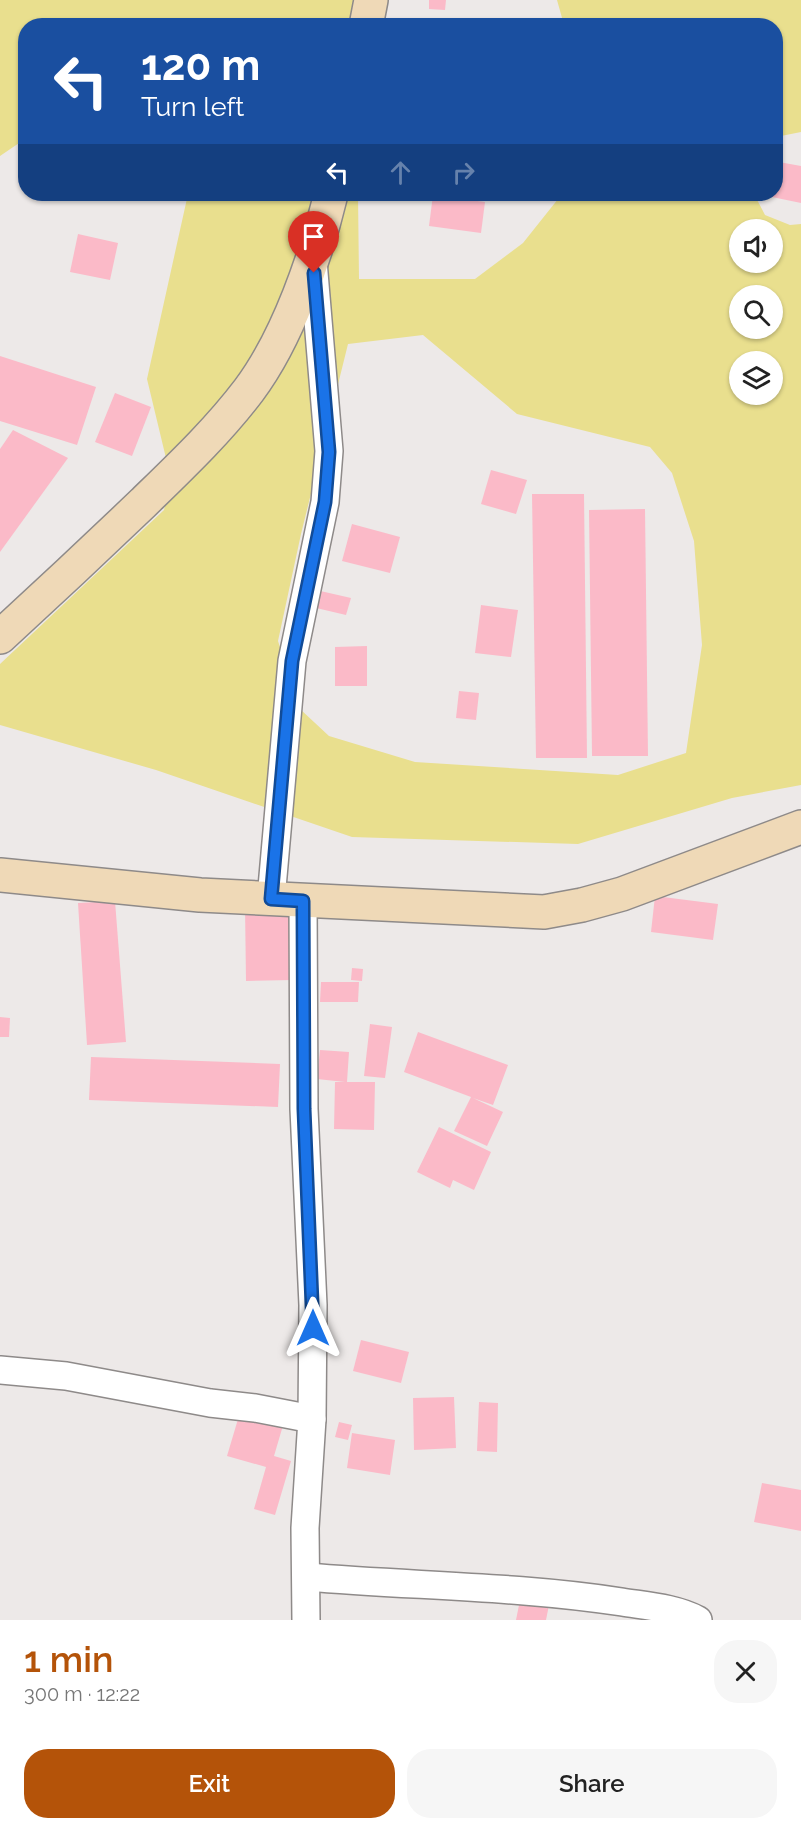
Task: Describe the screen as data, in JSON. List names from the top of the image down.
{
  "page": {
    "turn": ["120 m", "Turn left"],
    "heading": ["1 min", "300 m · 12:22"],
    "buttons": ["Exit", "Share"]
  }
}
